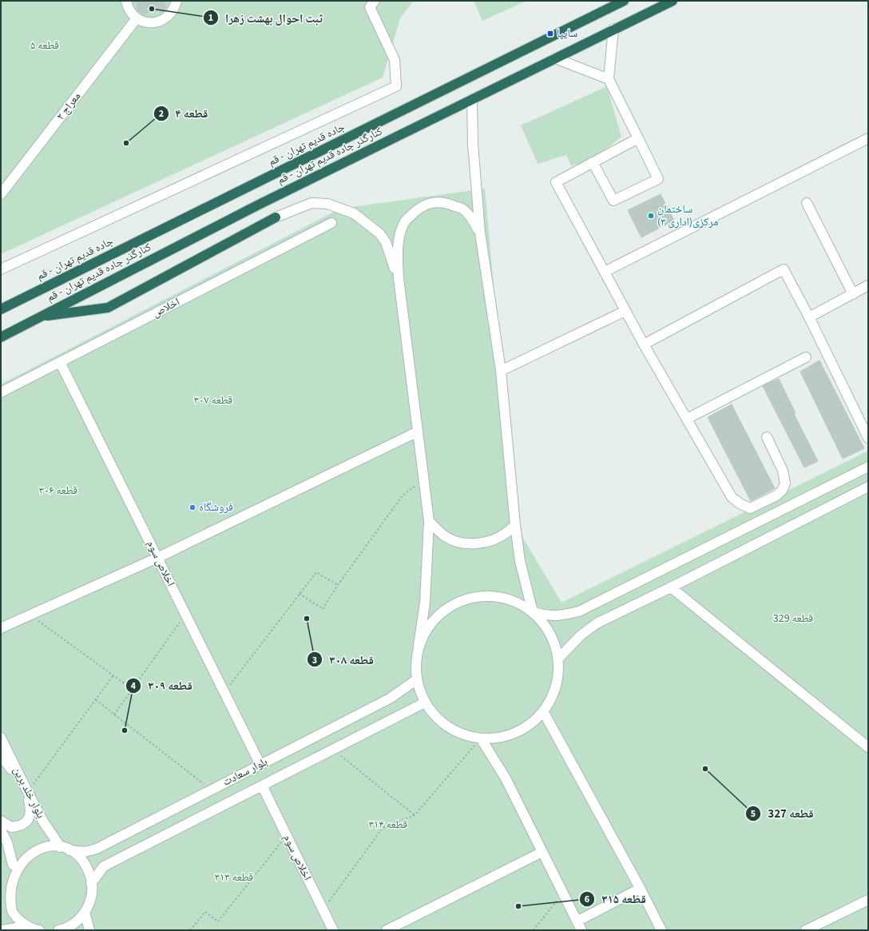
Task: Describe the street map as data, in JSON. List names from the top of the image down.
{
  "streets": {
    "highway": ["جاده قدیم تهران - قم", "کنارگذر جاده قدیم تهران - قم"],
    "street": [
      "معراج ۲",
      "اخلاص",
      "اخلاص سوم",
      "بلوار سعادت",
      "بلوار خلد برین"
    ]
  },
  "crossings": [
    ["اخلاص", "اخلاص سوم"],
    ["اخلاص سوم", "بلوار سعادت"]
  ],
  "parks": [
    "قطعه ۵",
    "قطعه ۳۰۷",
    "قطعه ۳۰۶",
    "قطعه 329",
    "قطعه ۳۱۴",
    "قطعه ۳۱۳"
  ],
  "places": {
    "other": [
      "ثبت احوال بهشت زهرا",
      "قطعه ۴",
      "ساختمان مرکزی(اداری ۳)",
      "فروشگاه",
      "قطعه ۳۰۸",
      "قطعه ۳۰۹",
      "قطعه 327",
      "قطعه ۳۱۵"
    ],
    "transit": ["سایپا"]
  }
}
